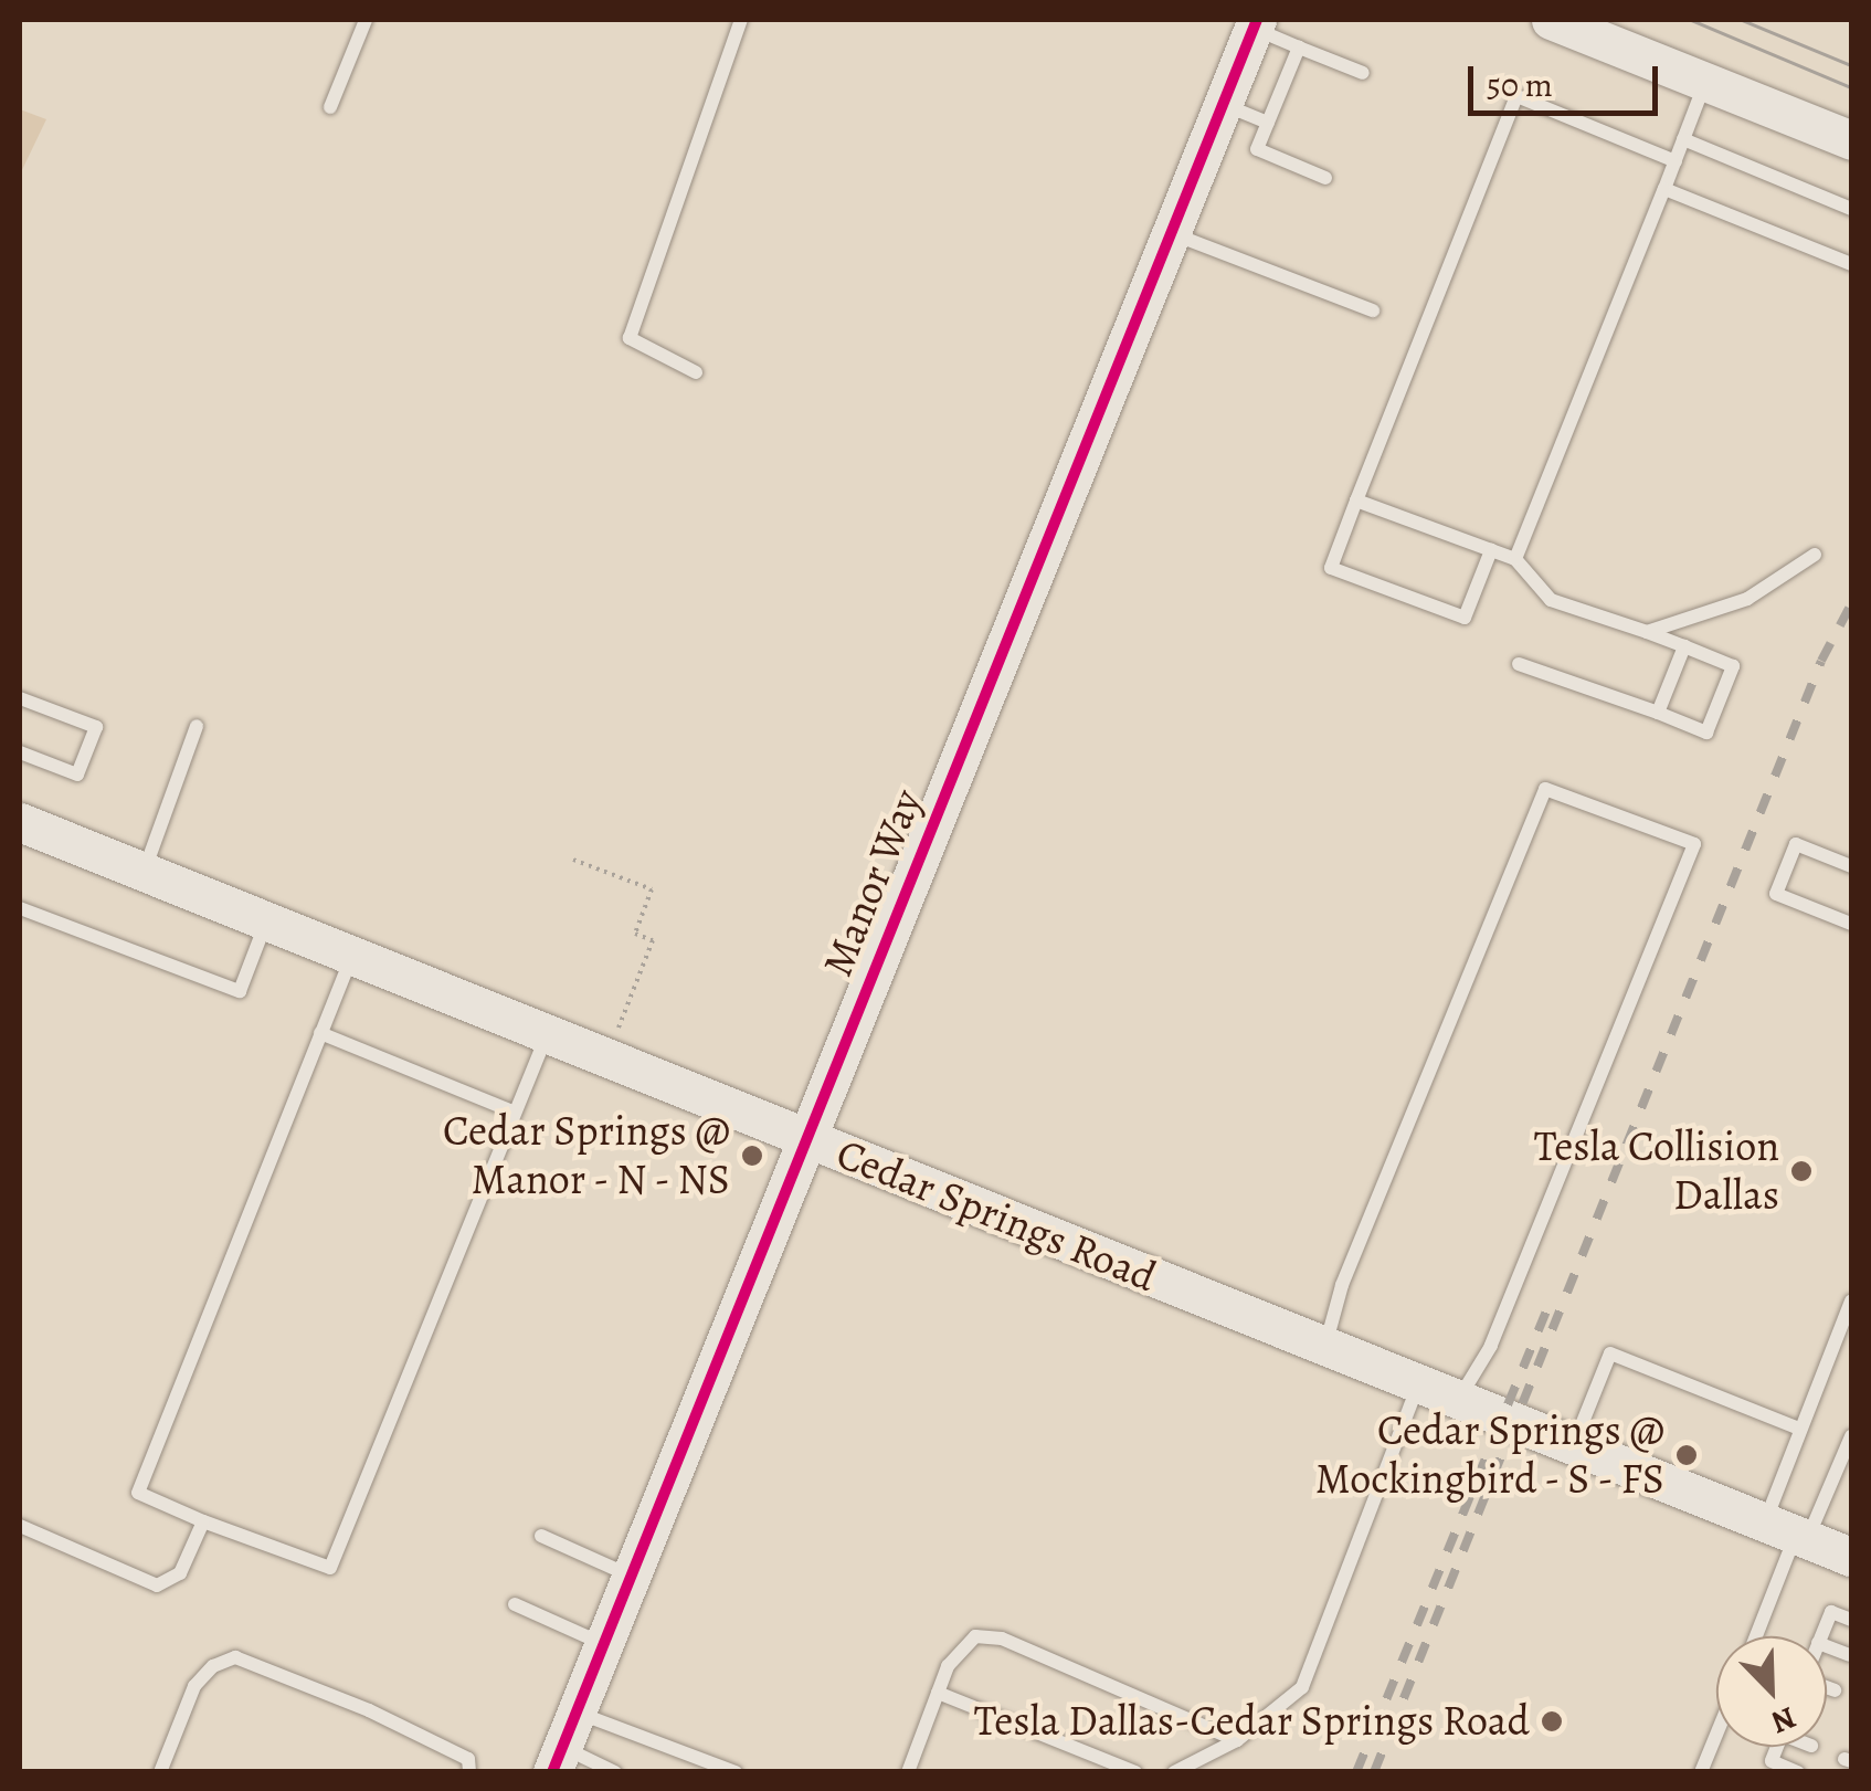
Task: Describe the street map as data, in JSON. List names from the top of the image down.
{
  "streets": {
    "main road": ["Manor Way", "Cedar Springs Road"]
  },
  "crossings": [
    ["Manor Way", "Cedar Springs Road"]
  ],
  "places": [
    "Cedar Springs @ Manor - N - NS",
    "Tesla Collision Dallas",
    "Cedar Springs @ Mockingbird - S - FS",
    "Tesla Dallas-Cedar Springs Road"
  ],
  "scale_bar": "50 m",
  "north": "bottom right"
}
